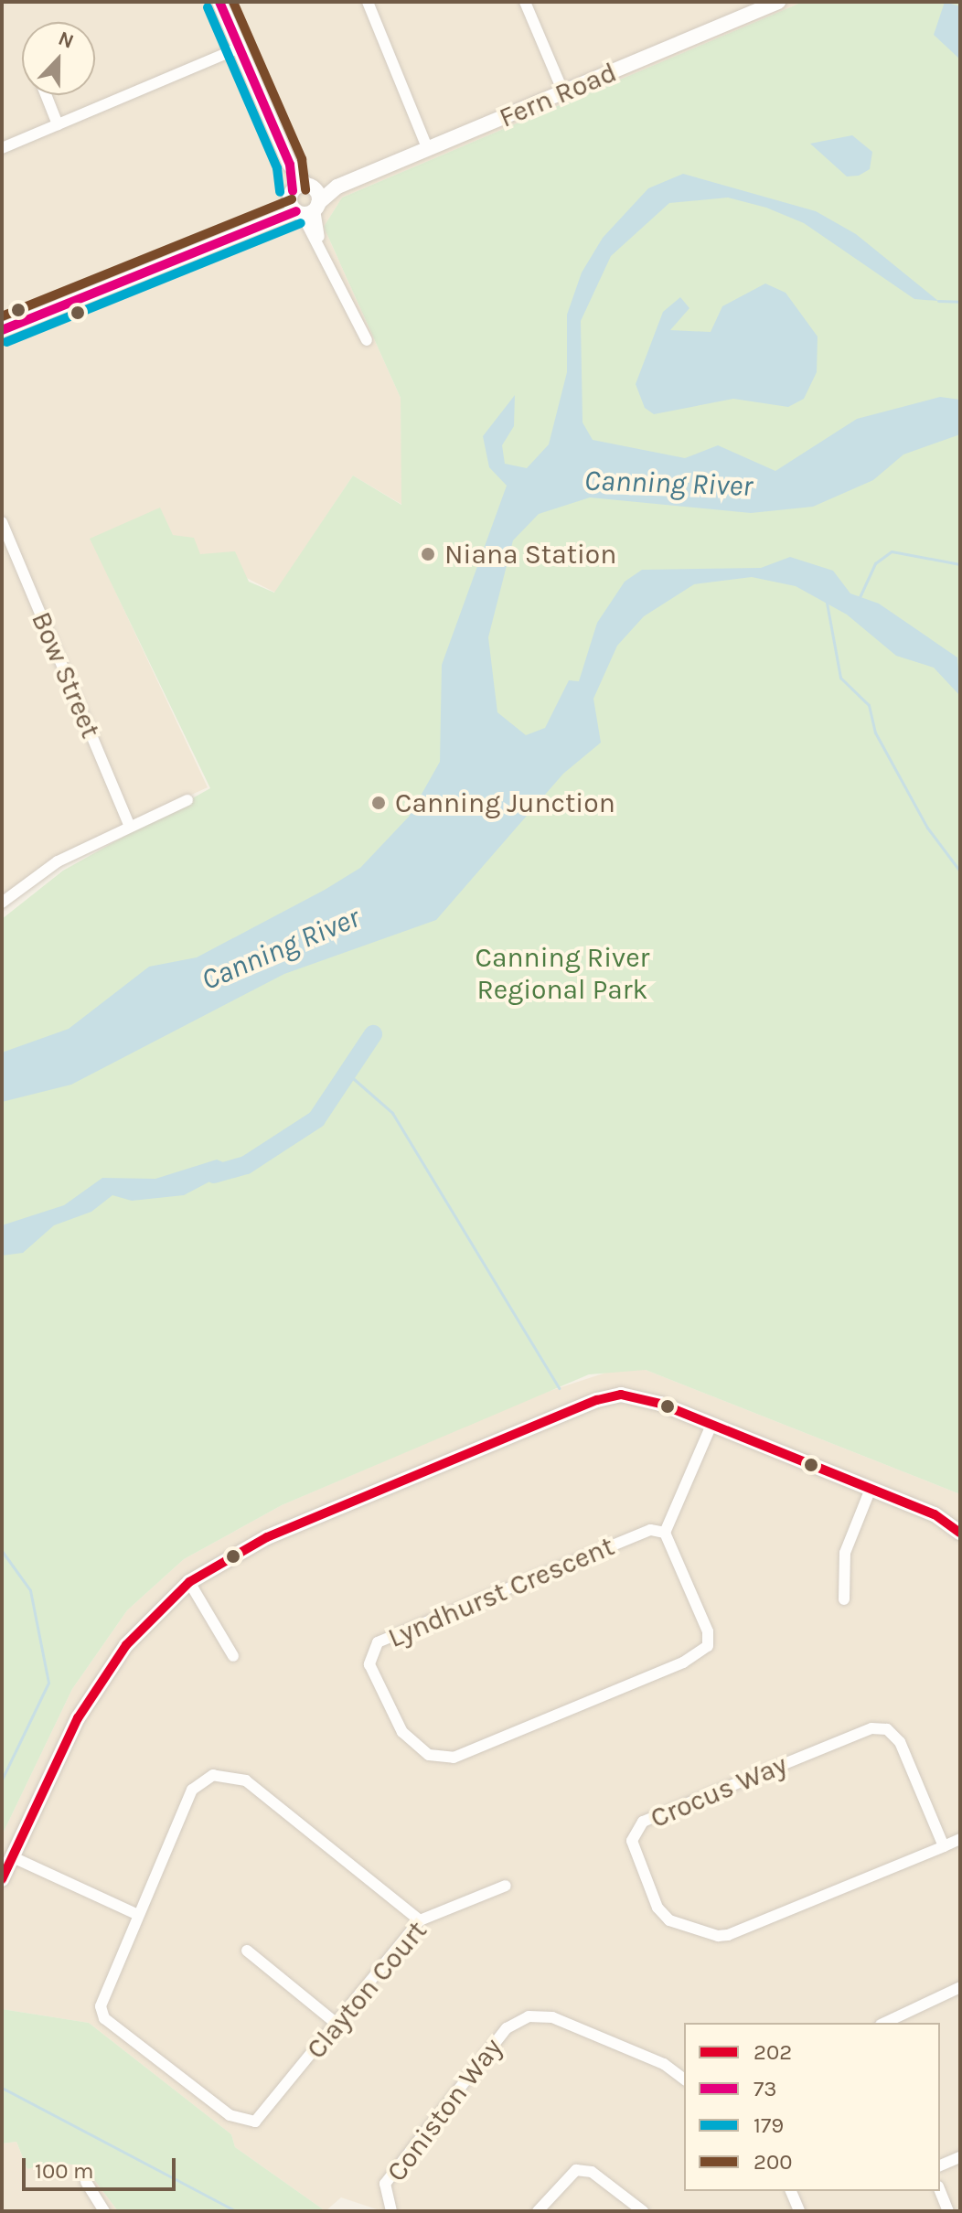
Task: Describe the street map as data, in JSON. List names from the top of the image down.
{
  "streets": {
    "street": [
      "Fern Road",
      "Bow Street",
      "Lyndhurst Crescent",
      "Crocus Way",
      "Clayton Court",
      "Coniston Way"
    ]
  },
  "water": ["Canning River"],
  "parks": ["Canning River Regional Park"],
  "places": ["Niana Station", "Canning Junction"],
  "lines": [
    "transit line 73",
    "transit line 200",
    "transit line 179",
    "transit line 202"
  ],
  "legend": [
    "202",
    "73",
    "179",
    "200"
  ],
  "scale_bar": "100 m",
  "north": "top"
}
